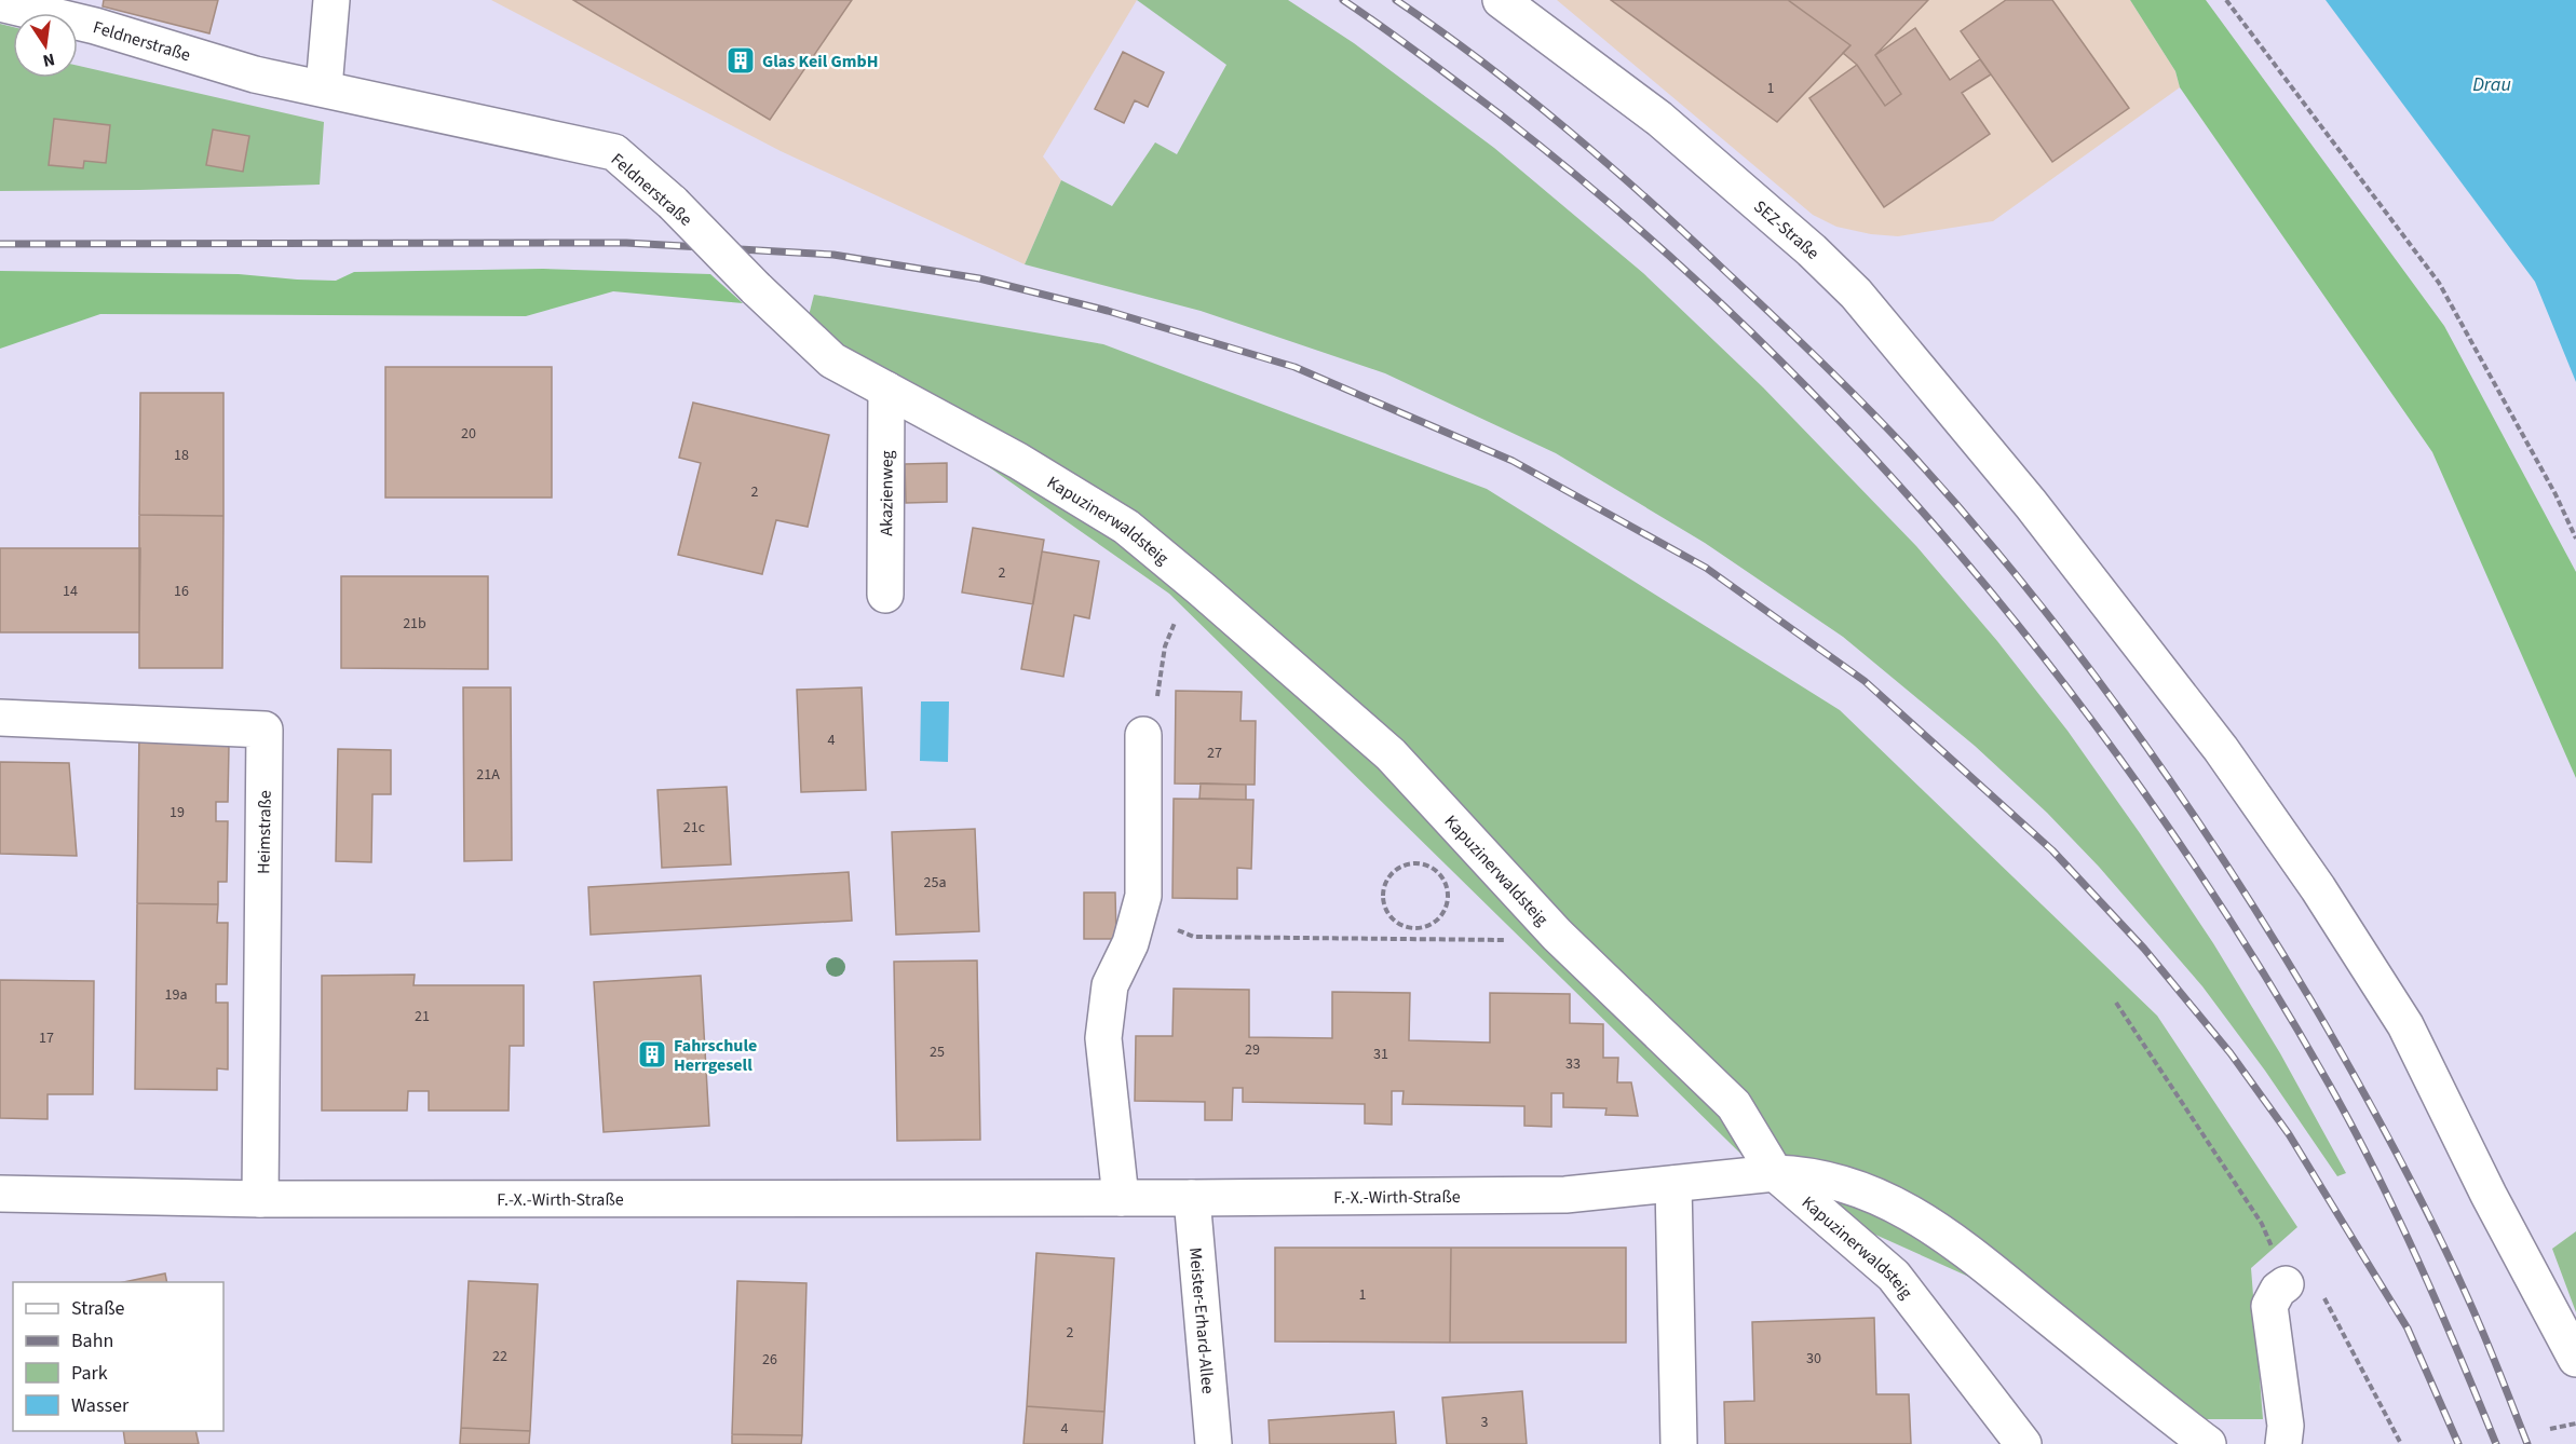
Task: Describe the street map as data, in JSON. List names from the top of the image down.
{
  "streets": {
    "street": [
      "Feldnerstraße",
      "SEZ-Straße",
      "Akazienweg",
      "Kapuzinerwaldsteig",
      "Heimstraße",
      "F.-X.-Wirth-Straße",
      "Meister-Erhard-Allee"
    ]
  },
  "crossings": [
    ["Feldnerstraße", "Akazienweg"],
    ["Feldnerstraße", "Kapuzinerwaldsteig"],
    ["Akazienweg", "Kapuzinerwaldsteig"],
    ["Kapuzinerwaldsteig", "F.-X.-Wirth-Straße"],
    ["Heimstraße", "F.-X.-Wirth-Straße"],
    ["F.-X.-Wirth-Straße", "Meister-Erhard-Allee"]
  ],
  "water": ["Drau"],
  "places": {
    "building": ["Glas Keil GmbH", "Fahrschule Herrgesell"]
  },
  "house_numbers": [
    "1",
    "20",
    "18",
    "2",
    "2",
    "14",
    "16",
    "21b",
    "4",
    "27",
    "21A",
    "19",
    "21c",
    "25a",
    "19a",
    "21",
    "17",
    "29",
    "25",
    "31",
    "33",
    "1",
    "2",
    "22",
    "30",
    "26",
    "3",
    "4"
  ],
  "legend": [
    "Straße",
    "Bahn",
    "Park",
    "Wasser"
  ],
  "north": "bottom"
}
